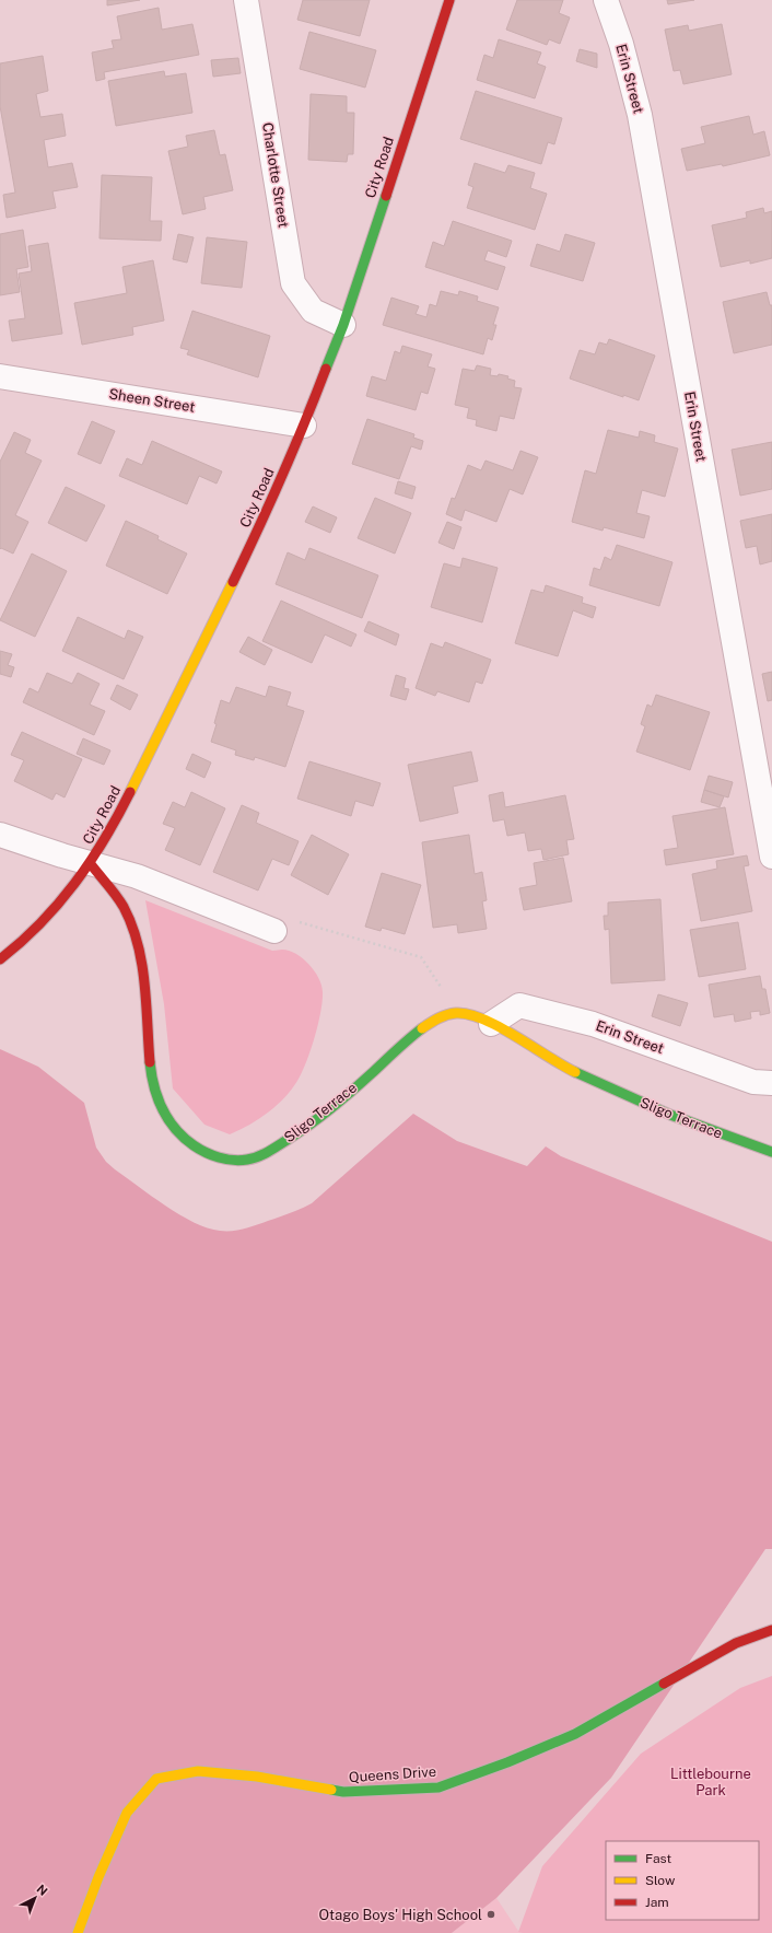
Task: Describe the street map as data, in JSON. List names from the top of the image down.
{
  "streets": {
    "street": [
      "Erin Street",
      "City Road",
      "Charlotte Street",
      "Sheen Street",
      "Sligo Terrace",
      "Queens Drive"
    ]
  },
  "crossings": [
    ["Erin Street", "Sligo Terrace"],
    ["City Road", "Charlotte Street"],
    ["City Road", "Sheen Street"],
    ["City Road", "Sligo Terrace"]
  ],
  "parks": ["Littlebourne Park"],
  "places": ["Otago Boys' High School"],
  "legend": ["Fast", "Slow", "Jam"],
  "north": "top right"
}
